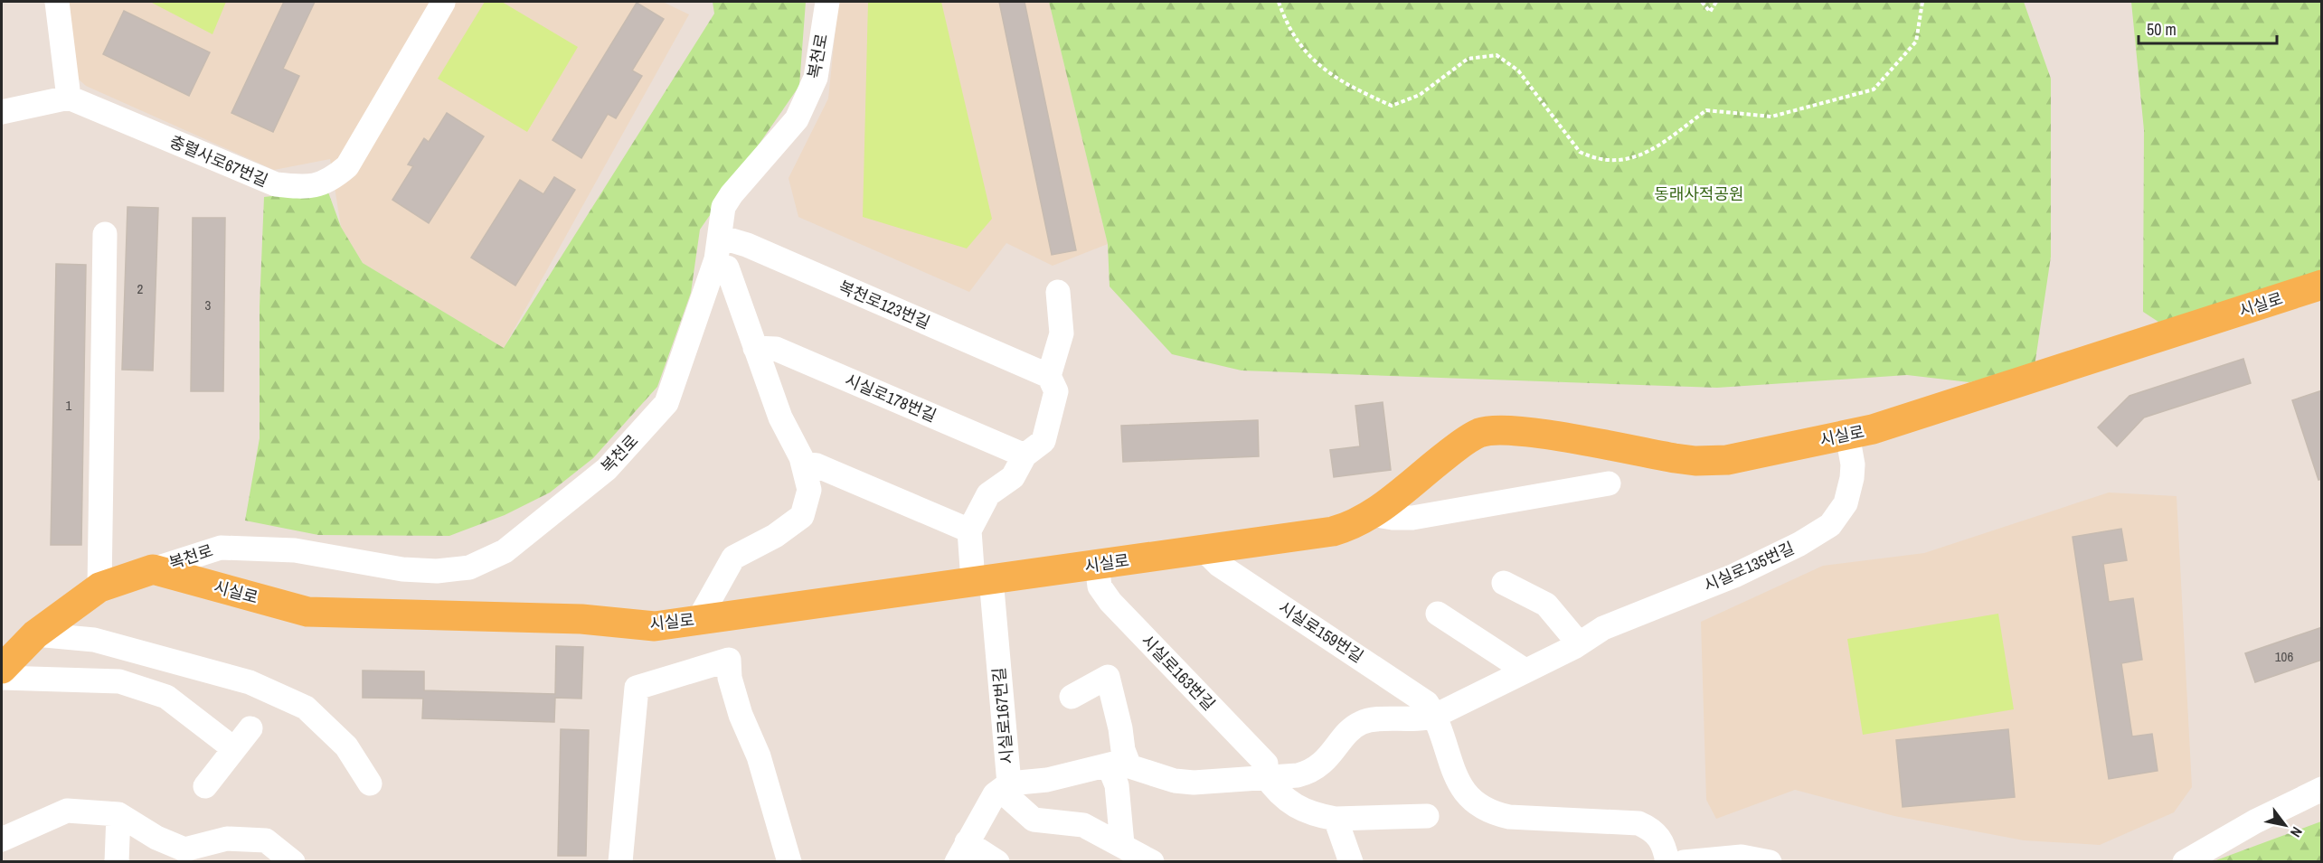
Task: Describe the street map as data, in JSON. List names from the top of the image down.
{
  "streets": {
    "main road": ["시실로"],
    "street": [
      "복천로",
      "충렬사로67번길",
      "복천로123번길",
      "시실로178번길",
      "시실로135번길",
      "시실로159번길",
      "시실로163번길",
      "시실로167번길"
    ]
  },
  "crossings": [
    ["복천로", "복천로123번길"],
    ["복천로", "시실로"],
    ["시실로", "시실로135번길"],
    ["시실로", "시실로159번길"],
    ["시실로", "시실로163번길"],
    ["시실로", "시실로167번길"],
    ["시실로135번길", "시실로159번길"],
    ["시실로135번길", "시실로163번길"]
  ],
  "parks": ["동래사적공원"],
  "house_numbers": [
    "2",
    "3",
    "1",
    "106"
  ],
  "scale_bar": "50 m",
  "north": "bottom right"
}
